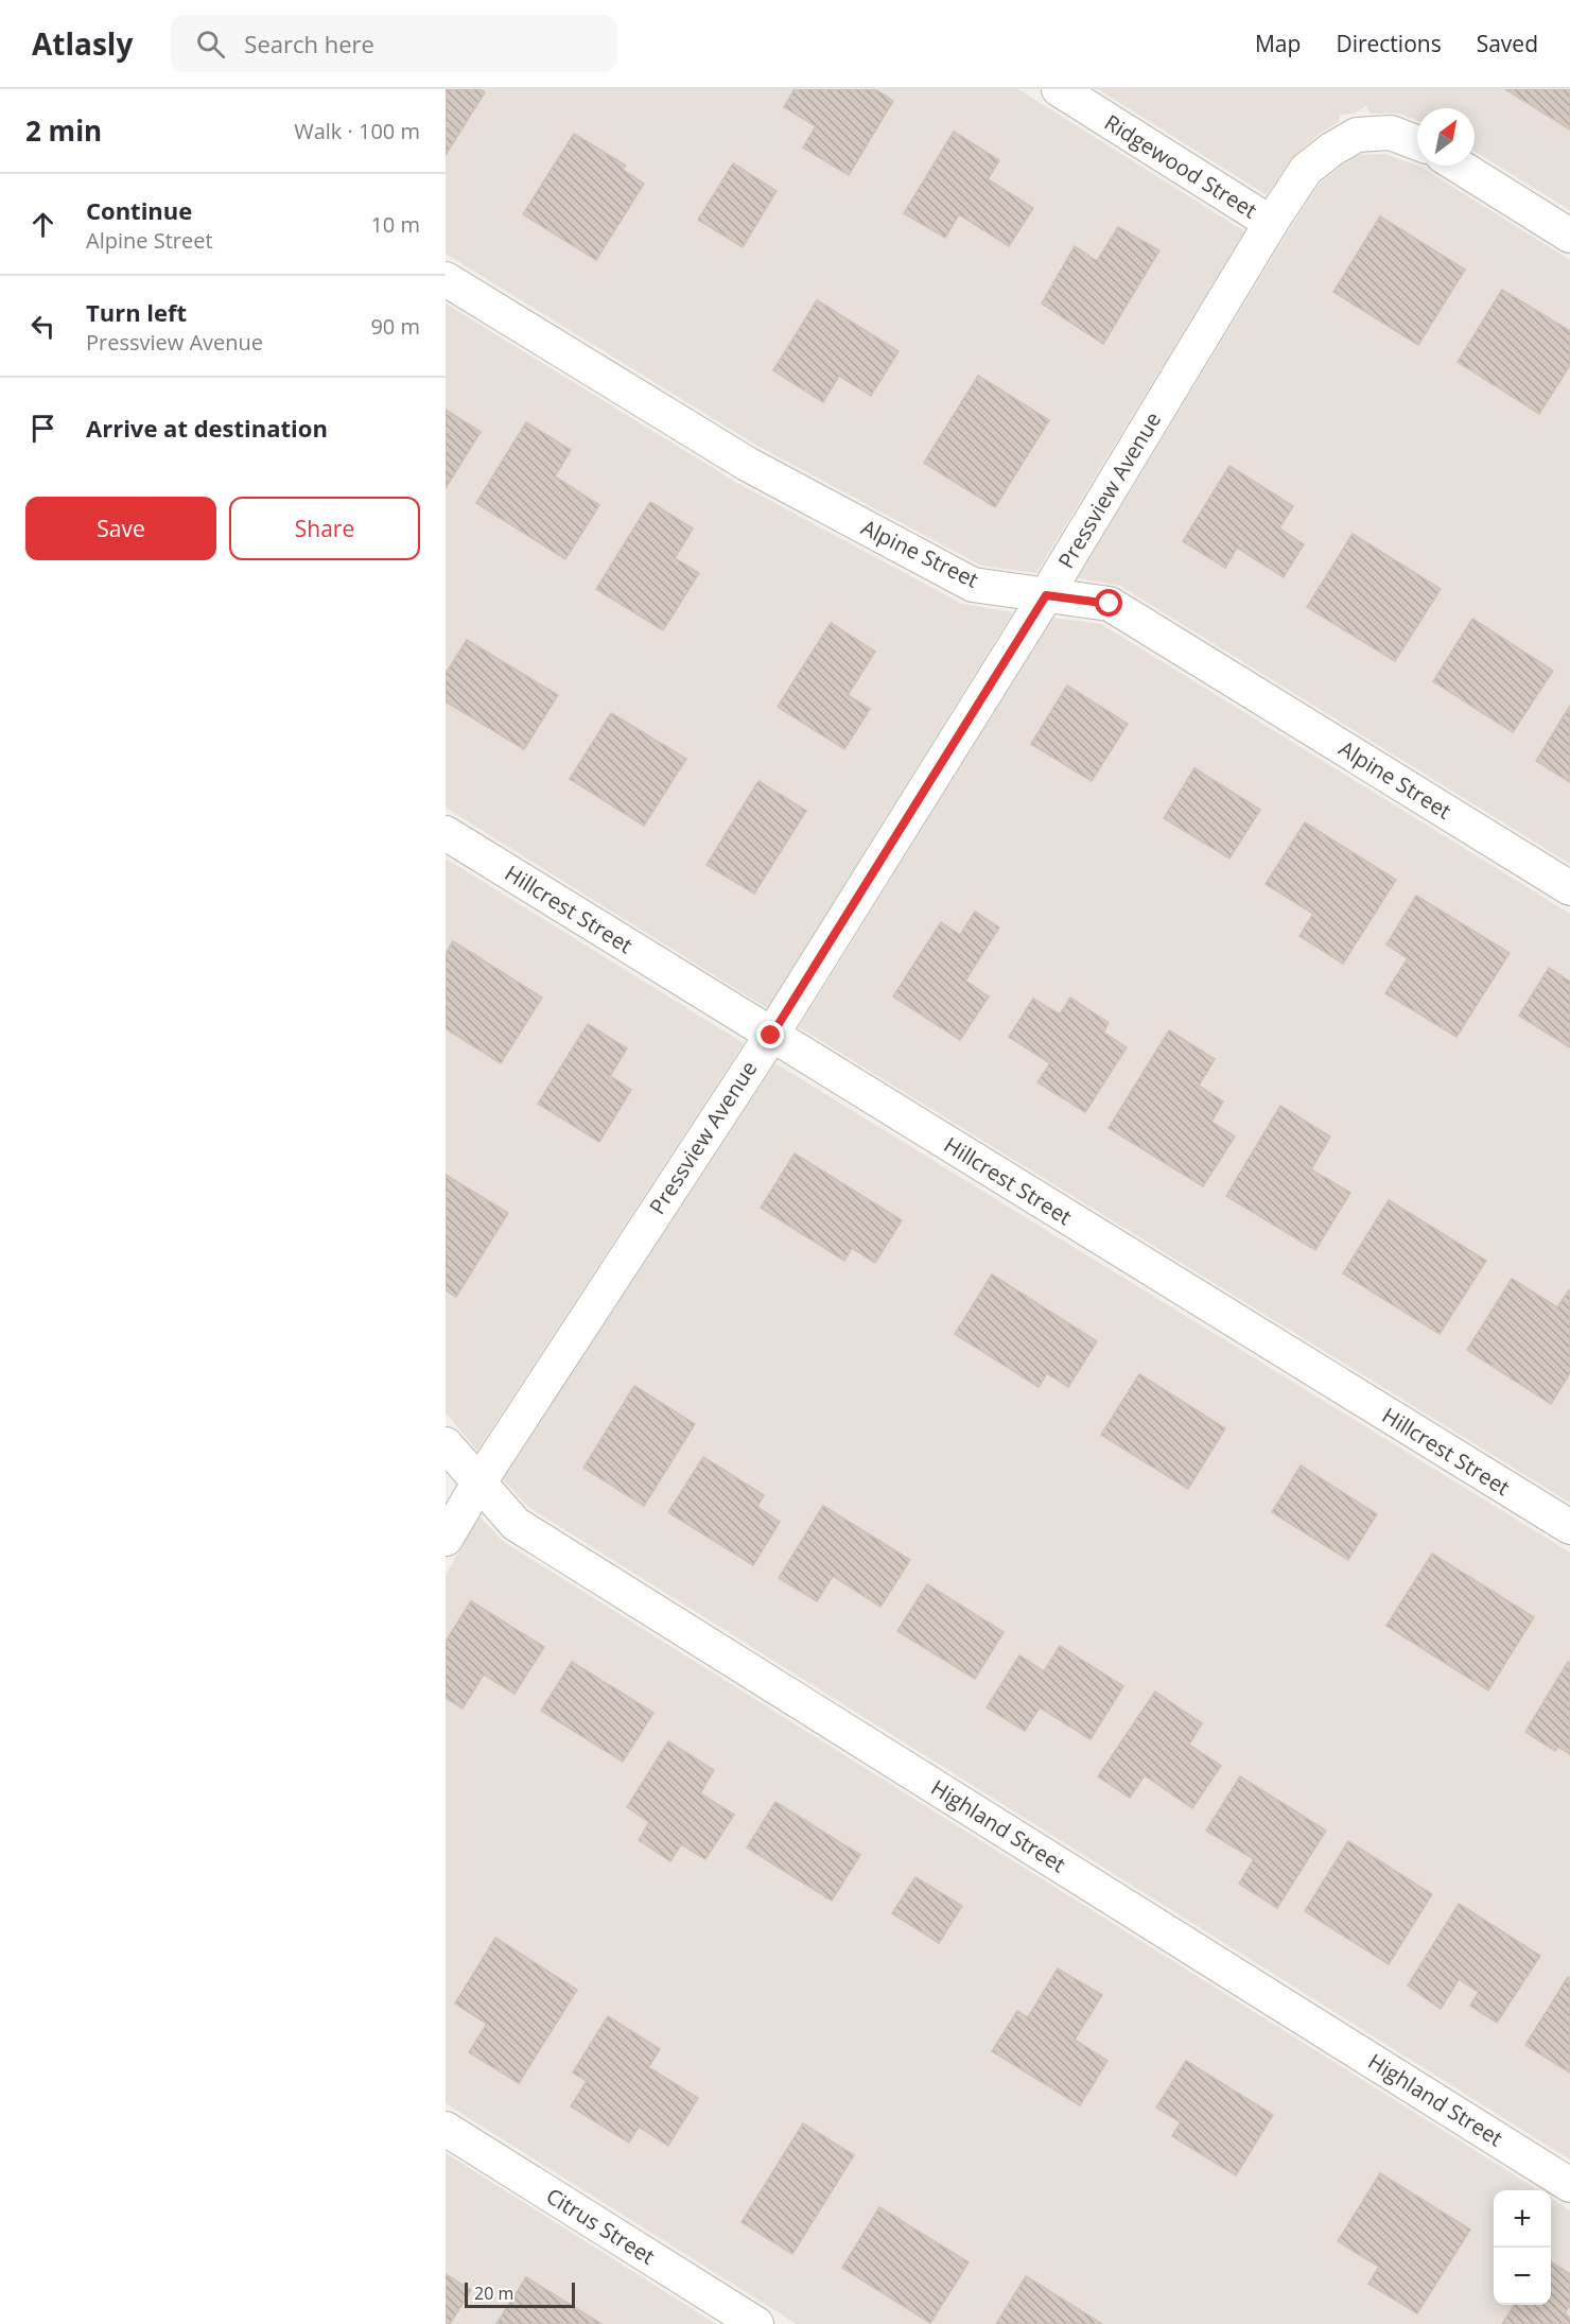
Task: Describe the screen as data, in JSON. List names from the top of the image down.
{
  "streets": {
    "street": [
      "Ridgewood Street",
      "Pressview Avenue",
      "Alpine Street",
      "Hillcrest Street",
      "Highland Street",
      "Citrus Street"
    ]
  },
  "crossings": [
    ["Ridgewood Street", "Pressview Avenue"],
    ["Pressview Avenue", "Alpine Street"],
    ["Pressview Avenue", "Hillcrest Street"],
    ["Pressview Avenue", "Highland Street"]
  ],
  "scale_bar": "20 m",
  "north": "top right",
  "page": {
    "header": "Atlasly",
    "search": "Search here",
    "nav": ["Map", "Directions", "Saved"],
    "heading": ["2 min", "Walk · 100 m"],
    "list": [
      ["Continue", "Alpine Street", "10 m"],
      ["Turn left", "Pressview Avenue", "90 m"],
      "Arrive at destination"
    ],
    "buttons": ["Save", "Share"],
    "map_buttons": ["+", "−"],
    "scale": "20 m"
  }
}
